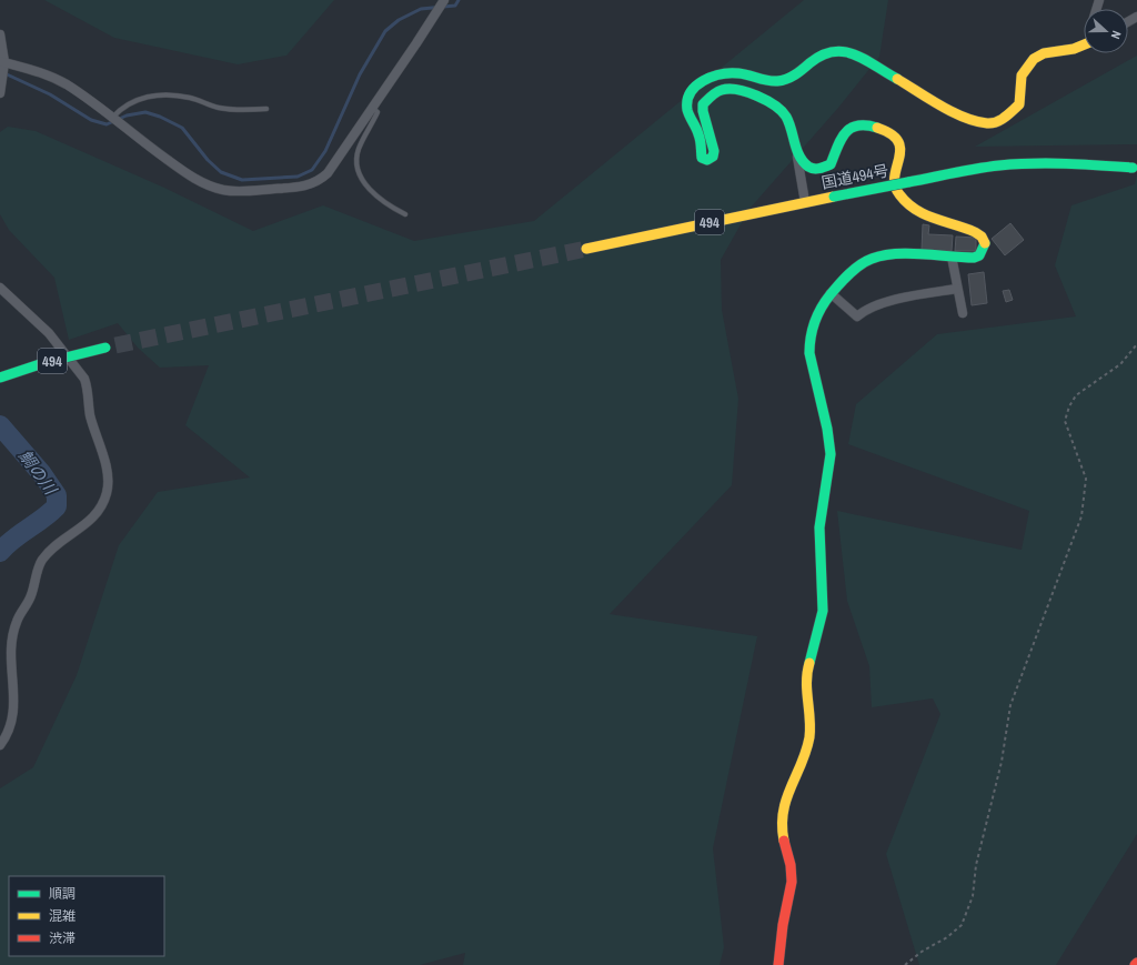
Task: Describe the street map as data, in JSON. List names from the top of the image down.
{
  "streets": {
    "main road": ["国道494号", "494"]
  },
  "water": ["鯛の川"],
  "legend": ["順調", "混雑", "渋滞"],
  "north": "right"
}
